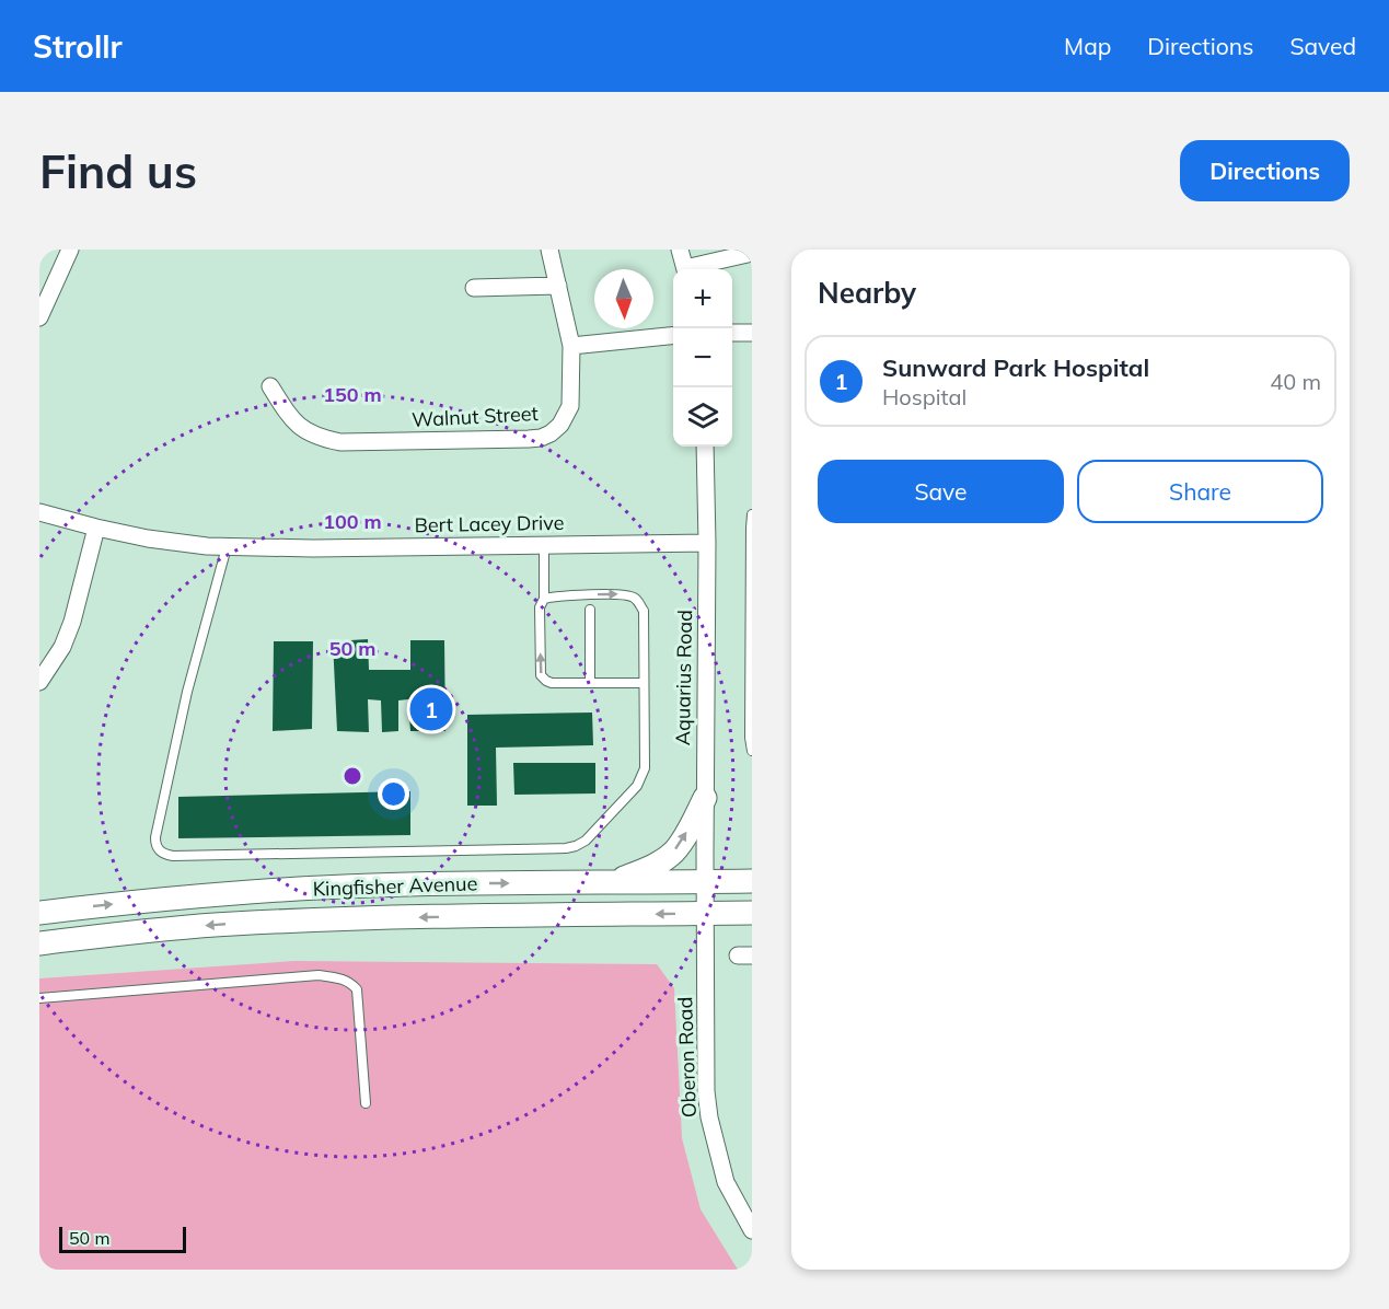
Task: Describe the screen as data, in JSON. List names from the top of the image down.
{
  "streets": {
    "street": [
      "Walnut Street",
      "Bert Lacey Drive",
      "Aquarius Road",
      "Kingfisher Avenue",
      "Oberon Road"
    ]
  },
  "crossings": [
    ["Bert Lacey Drive", "Aquarius Road"],
    ["Aquarius Road", "Kingfisher Avenue"],
    ["Aquarius Road", "Oberon Road"],
    ["Kingfisher Avenue", "Oberon Road"]
  ],
  "scale_bar": "50 m",
  "north": "bottom",
  "page": {
    "header": "Strollr",
    "nav": ["Map", "Directions", "Saved"],
    "buttons": [
      "Directions",
      ["Save", "Share"]
    ],
    "title": "Find us",
    "heading": "Nearby",
    "map_buttons": ["+", "−"],
    "list": [
      {
        "mark": "1",
        "name": "Sunward Park Hospital",
        "note": "Hospital",
        "value": "40 m"
      }
    ],
    "pins": "1",
    "scale": "50 m"
  },
  "rings": ["150 m", "100 m", "50 m"]
}
